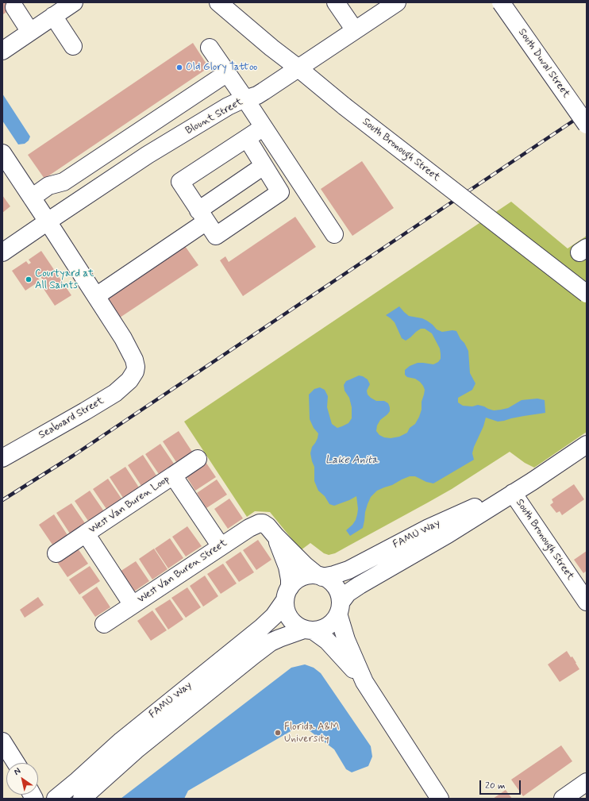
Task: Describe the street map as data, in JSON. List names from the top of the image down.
{
  "streets": {
    "street": [
      "South Duval Street",
      "Blount Street",
      "South Bronough Street",
      "Seaboard Street",
      "West Van Buren Loop",
      "FAMU Way",
      "West Van Buren Street"
    ]
  },
  "crossings": [
    ["Blount Street", "South Bronough Street"],
    ["South Bronough Street", "FAMU Way"],
    ["West Van Buren Loop", "West Van Buren Street"]
  ],
  "water": ["Lake Anita"],
  "places": ["Old Glory Tattoo", "Courtyard at All Saints", "Florida A&M University"],
  "scale_bar": "20 m",
  "north": "top left"
}
